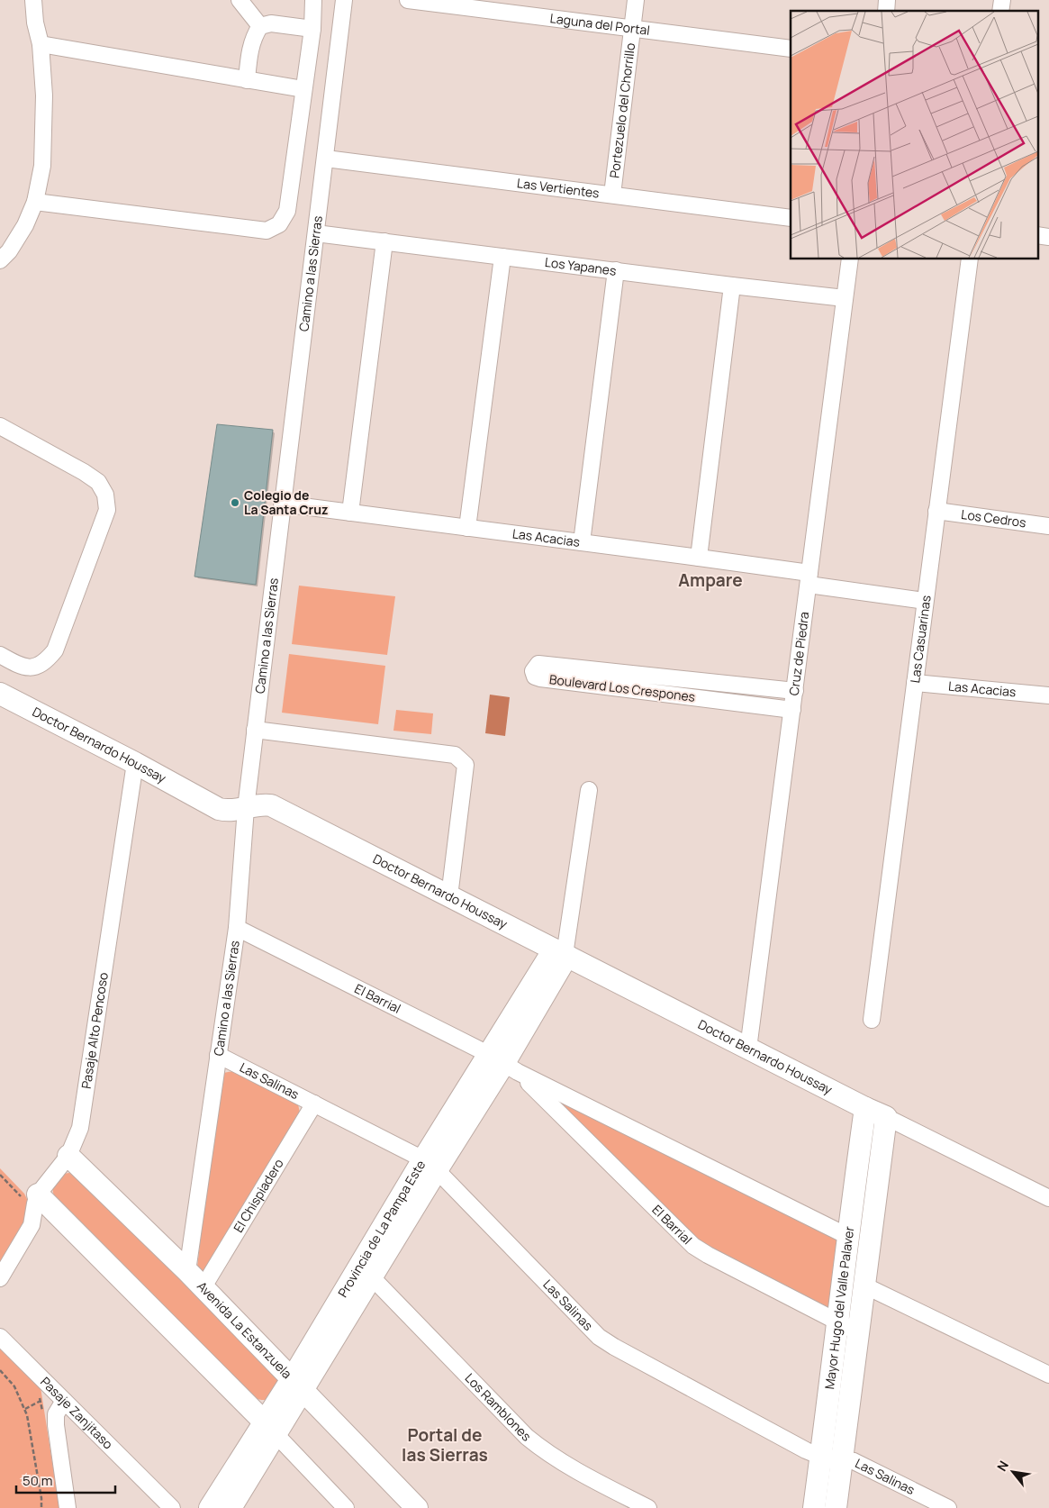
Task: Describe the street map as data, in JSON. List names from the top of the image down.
{
  "streets": {
    "street": [
      "Laguna del Portal",
      "Portezuelo del Chorrillo",
      "Las Vertientes",
      "Los Yapanes",
      "Camino a las Sierras",
      "Los Cedros",
      "Las Acacias",
      "Las Casuarinas",
      "Cruz de Piedra",
      "Boulevard Los Crespones",
      "Doctor Bernardo Houssay",
      "El Barrial",
      "Pasaje Alto Pencoso",
      "Las Salinas",
      "El Chispiadero",
      "Provincia de La Pampa Este",
      "Mayor Hugo del Valle Palaver",
      "Avenida La Estanzuela",
      "Los Ramblones",
      "Pasaje Zanjitaso"
    ]
  },
  "crossings": [
    ["Laguna del Portal", "Portezuelo del Chorrillo"],
    ["Portezuelo del Chorrillo", "Las Vertientes"],
    ["Las Vertientes", "Camino a las Sierras"],
    ["Los Yapanes", "Camino a las Sierras"],
    ["Los Yapanes", "Cruz de Piedra"],
    ["Camino a las Sierras", "Las Acacias"],
    ["Camino a las Sierras", "Doctor Bernardo Houssay"],
    ["Camino a las Sierras", "El Barrial"],
    ["Camino a las Sierras", "Las Salinas"],
    ["Camino a las Sierras", "Avenida La Estanzuela"],
    ["Los Cedros", "Las Casuarinas"],
    ["Las Acacias", "Las Casuarinas"],
    ["Las Acacias", "Cruz de Piedra"],
    ["Cruz de Piedra", "Boulevard Los Crespones"],
    ["Cruz de Piedra", "Doctor Bernardo Houssay"],
    ["Doctor Bernardo Houssay", "Pasaje Alto Pencoso"],
    ["Doctor Bernardo Houssay", "Provincia de La Pampa Este"],
    ["Doctor Bernardo Houssay", "Mayor Hugo del Valle Palaver"],
    ["El Barrial", "Provincia de La Pampa Este"],
    ["El Barrial", "Mayor Hugo del Valle Palaver"],
    ["Pasaje Alto Pencoso", "Avenida La Estanzuela"],
    ["Las Salinas", "El Chispiadero"],
    ["Las Salinas", "Provincia de La Pampa Este"],
    ["Las Salinas", "Mayor Hugo del Valle Palaver"],
    ["El Chispiadero", "Avenida La Estanzuela"],
    ["Provincia de La Pampa Este", "Avenida La Estanzuela"],
    ["Provincia de La Pampa Este", "Los Ramblones"]
  ],
  "districts": ["Ampare", "Portal de las Sierras"],
  "places": ["Colegio de La Santa Cruz"],
  "scale_bar": "50 m",
  "north": "top left"
}
